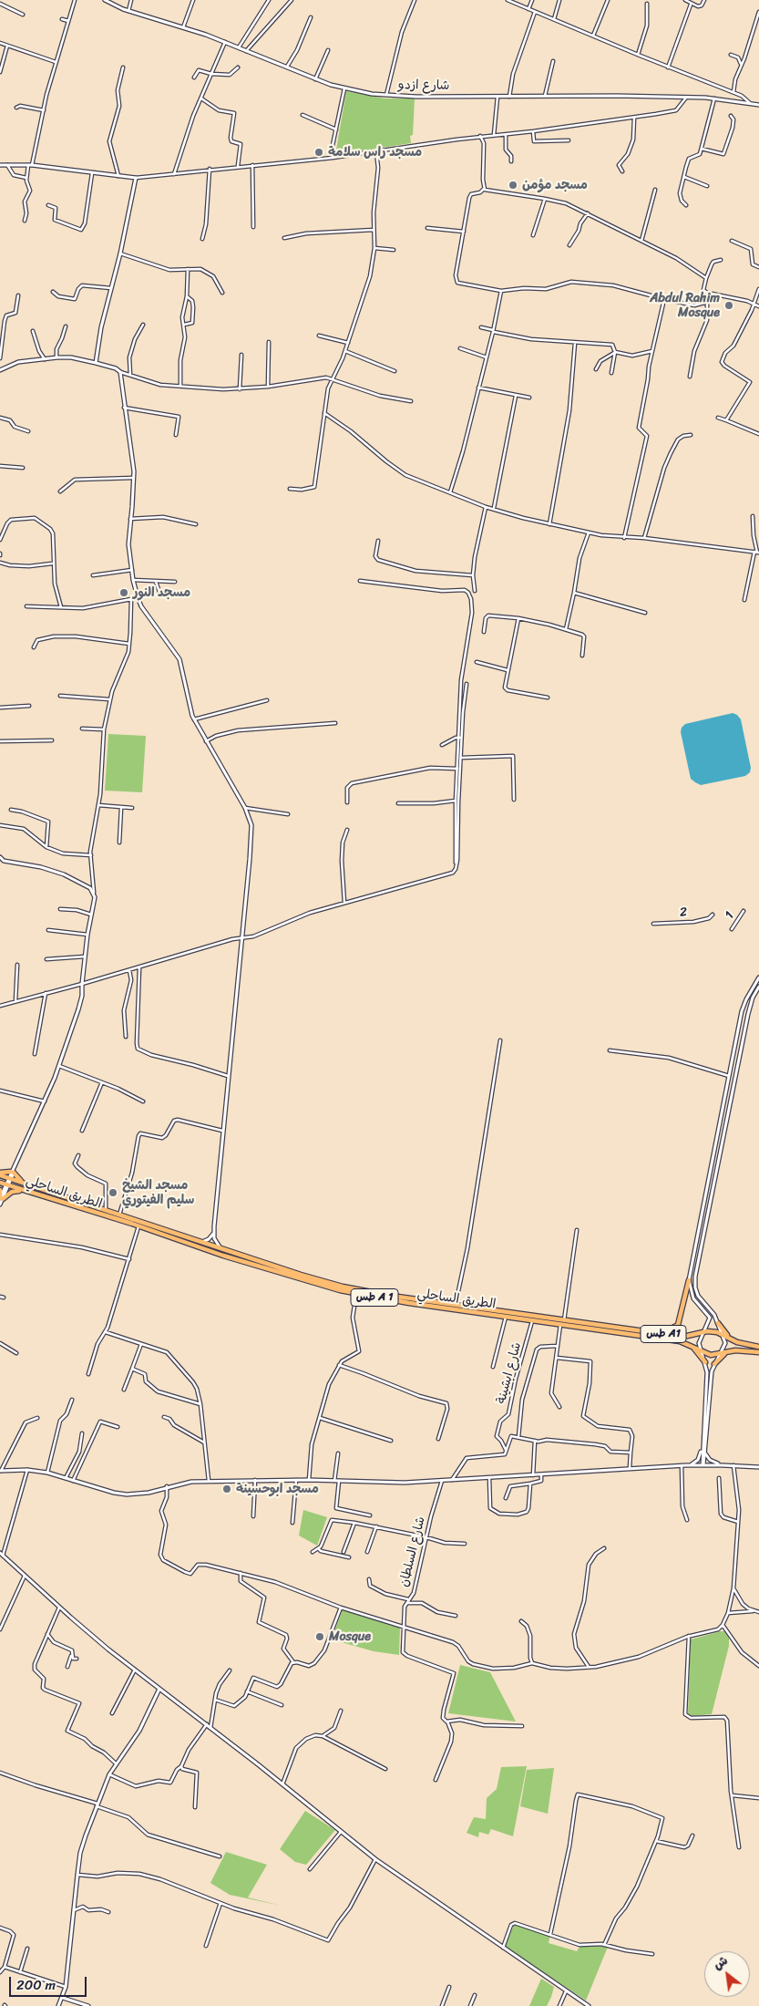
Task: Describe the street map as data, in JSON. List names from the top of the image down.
{
  "streets": {
    "highway": ["الطريق الساحلي", "طس A 1", "طس A1"],
    "street": [
      "شارع ازدو",
      "2",
      "1",
      "شارع ابشينة",
      "شارع السلطان"
    ]
  },
  "crossings": [
    ["الطريق الساحلي", "طس A1"],
    ["الطريق الساحلي", "شارع ابشينة"]
  ],
  "places": [
    "مسجد راس سلامة",
    "مسجد مؤمن",
    "Abdul Rahim Mosque",
    "مسجد النور",
    "مسجد الشيخ سليم الفيتوري",
    "مسجد ابوحسينة",
    "Mosque"
  ],
  "scale_bar": "200 m",
  "north": "top left"
}
